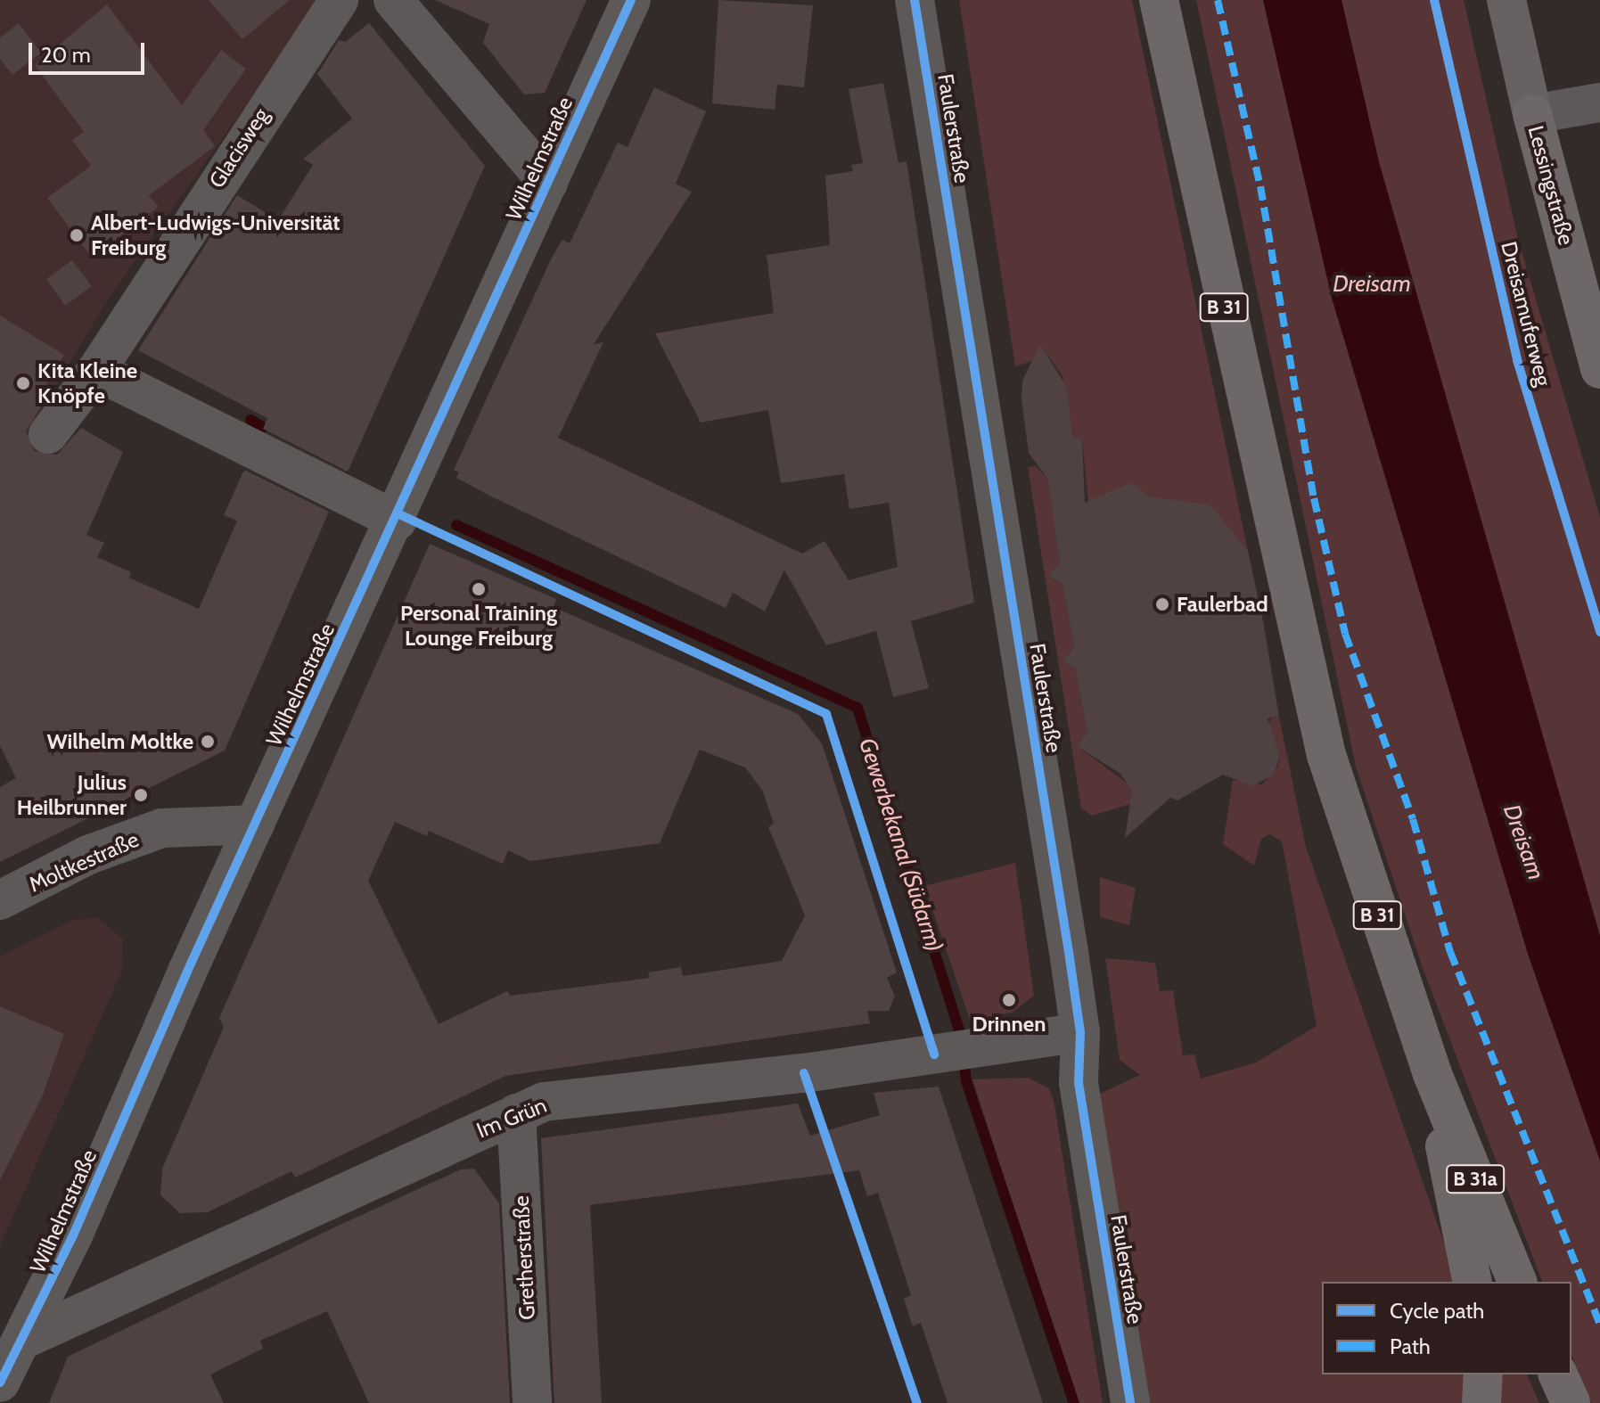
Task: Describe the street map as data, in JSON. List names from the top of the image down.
{
  "streets": {
    "highway": ["Lessingstraße", "B 31", "B 31a"],
    "street": [
      "Faulerstraße",
      "Glacisweg",
      "Wilhelmstraße",
      "Moltkestraße",
      "Im Grün",
      "Gretherstraße"
    ],
    "cycle path": ["Dreisamuferweg"]
  },
  "crossings": [
    ["Faulerstraße", "Im Grün"],
    ["Wilhelmstraße", "Moltkestraße"],
    ["Wilhelmstraße", "Im Grün"],
    ["B 31", "B 31a"],
    ["Im Grün", "Gretherstraße"]
  ],
  "water": ["Dreisam", "Gewerbekanal (Südarm)"],
  "places": [
    "Albert-Ludwigs-Universität Freiburg",
    "Kita Kleine Knöpfe",
    "Personal Training Lounge Freiburg",
    "Faulerbad",
    "Wilhelm Moltke",
    "Julius Heilbrunner",
    "Drinnen"
  ],
  "legend": ["Cycle path", "Path"],
  "scale_bar": "20 m"
}
